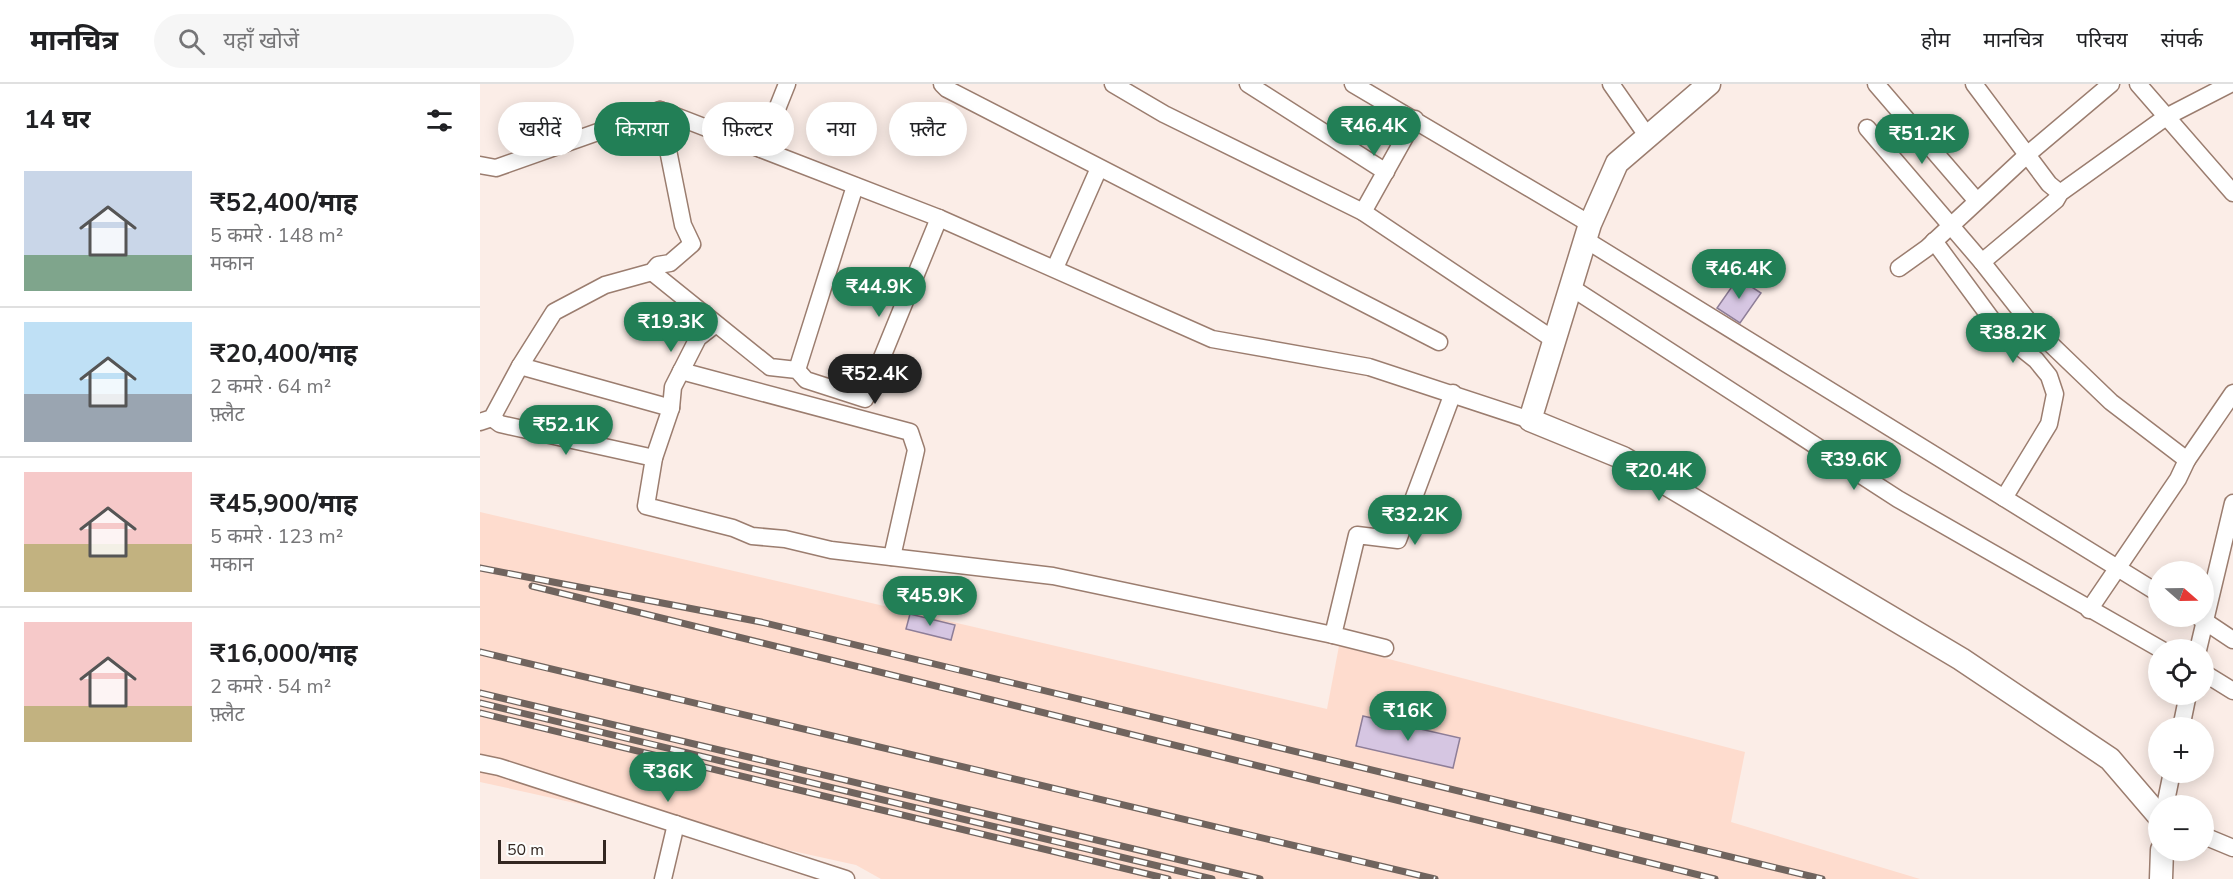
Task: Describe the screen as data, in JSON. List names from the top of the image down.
{
  "scale_bar": "50 m",
  "north": "right",
  "page": {
    "header": "मानचित्र",
    "search": "यहाँ खोजें",
    "nav": [
      "होम",
      "मानचित्र",
      "परिचय",
      "संपर्क"
    ],
    "heading": "14 घर",
    "chip": [
      "खरीदें",
      "किराया",
      "फ़िल्टर",
      "नया",
      "फ़्लैट"
    ],
    "price": [
      "₹46.4K",
      "₹51.2K",
      "₹46.4K",
      "₹44.9K",
      "₹19.3K",
      "₹38.2K",
      "₹52.4K",
      "₹52.1K",
      "₹39.6K",
      "₹20.4K",
      "₹32.2K",
      "₹45.9K",
      "₹16K",
      "₹36K"
    ],
    "list": [
      {
        "name": "₹52,400/माह",
        "note": "5 कमरे · 148 m² · मकान"
      },
      {
        "name": "₹20,400/माह",
        "note": "2 कमरे · 64 m² · फ़्लैट"
      },
      {
        "name": "₹45,900/माह",
        "note": "5 कमरे · 123 m² · मकान"
      },
      {
        "name": "₹16,000/माह",
        "note": "2 कमरे · 54 m² · फ़्लैट"
      }
    ],
    "map_buttons": ["+", "−"],
    "scale": "50 m"
  }
}
